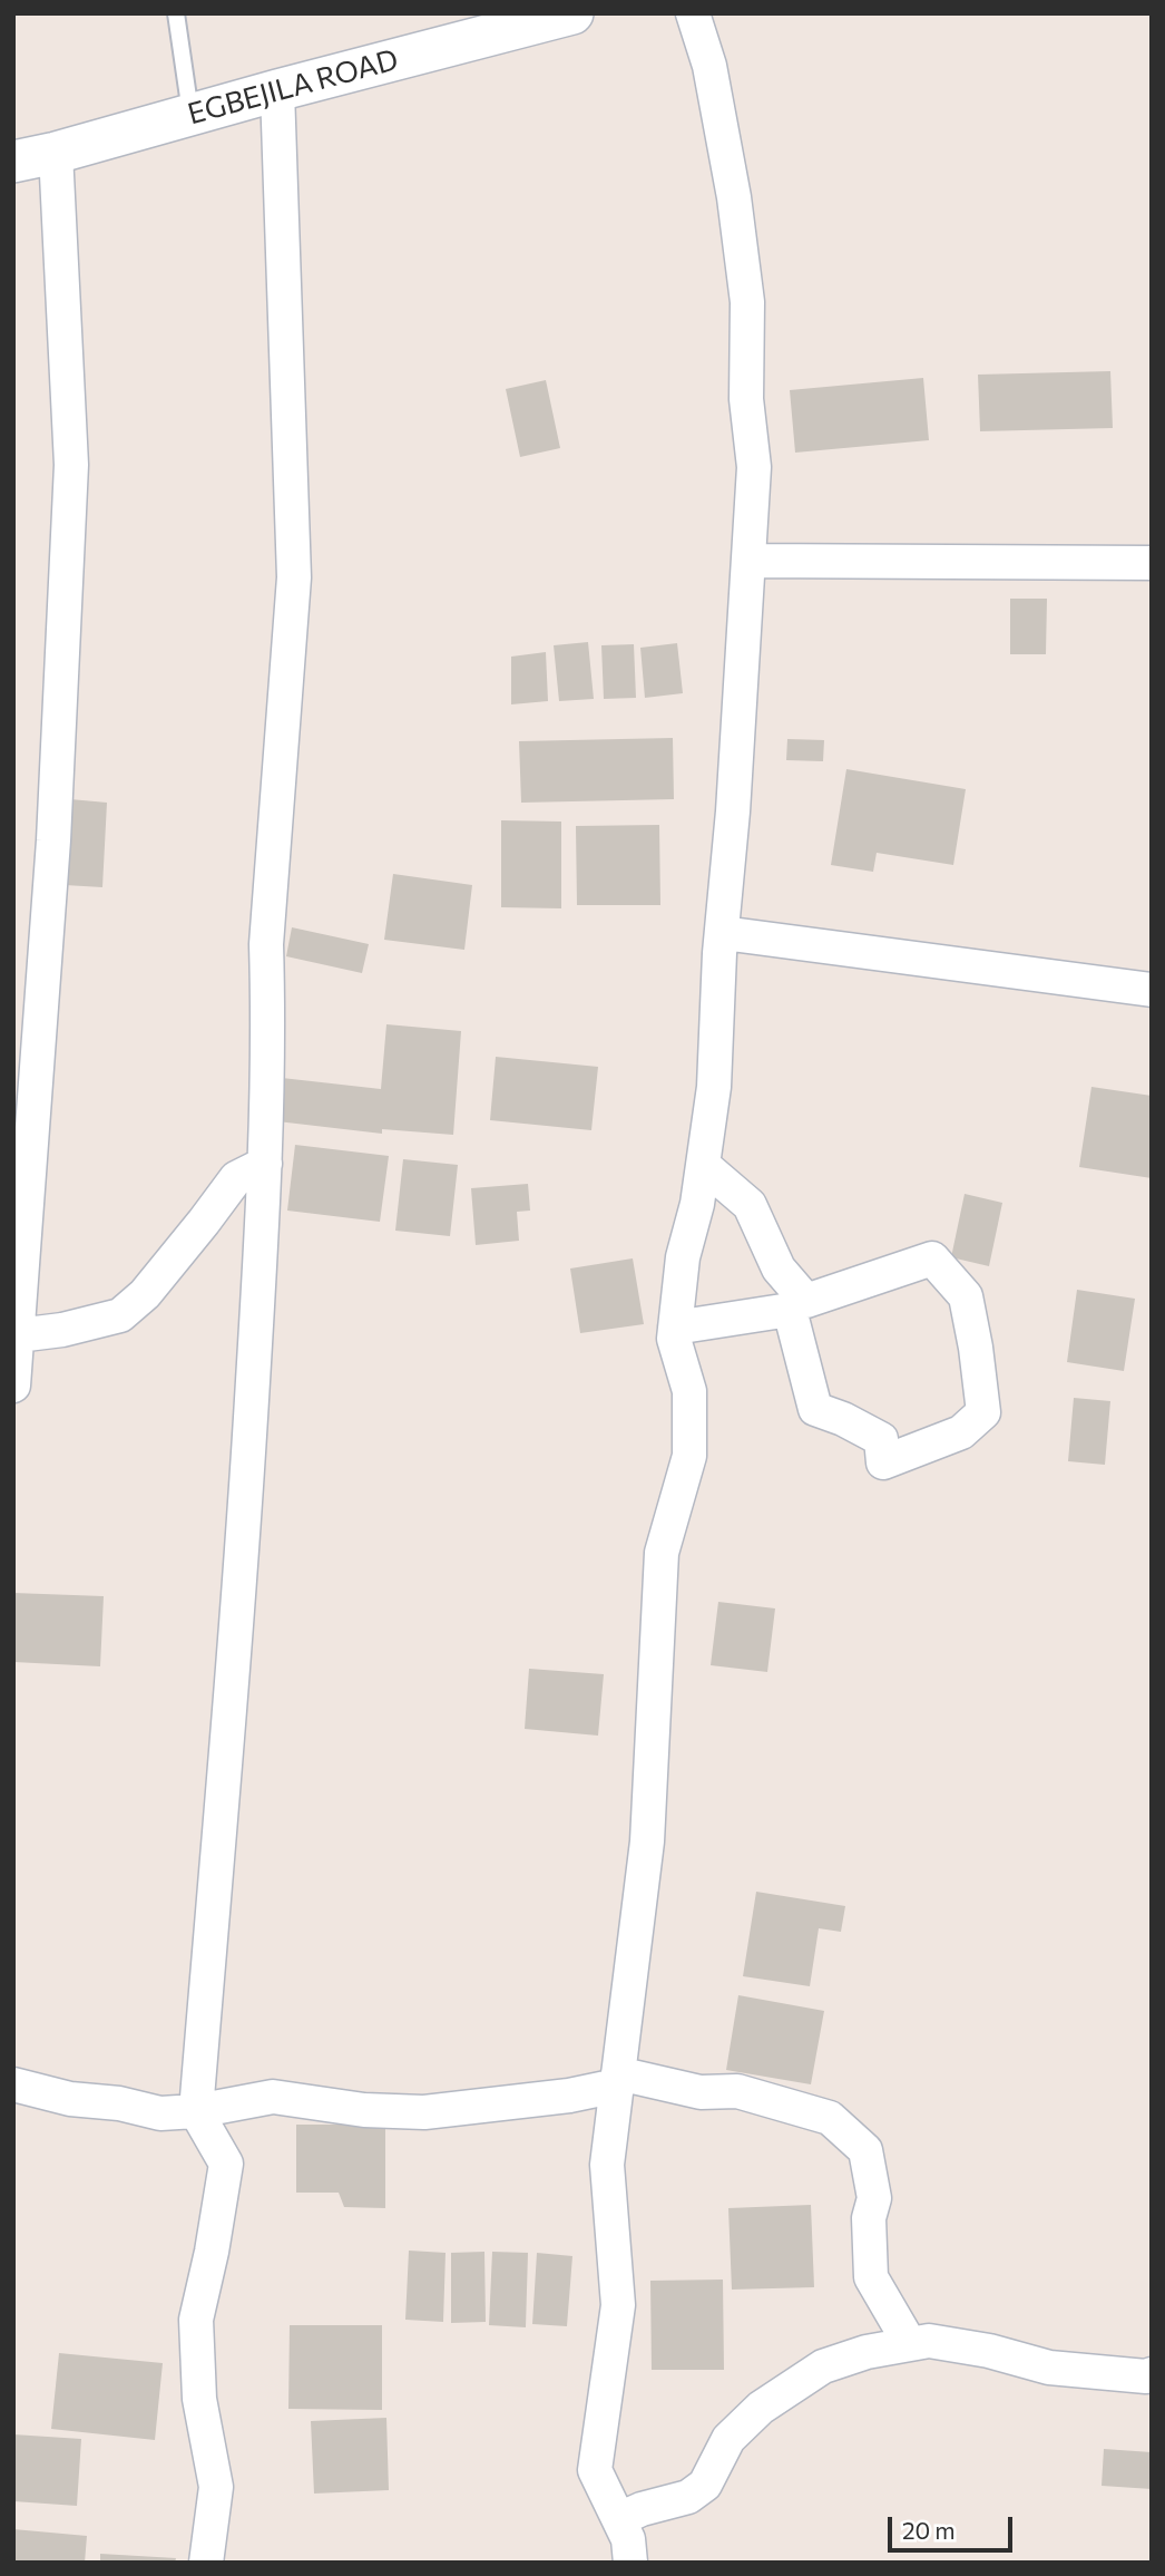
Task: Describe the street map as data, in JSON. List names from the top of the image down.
{
  "streets": {
    "street": ["EGBEJILA ROAD"]
  },
  "scale_bar": "20 m"
}
